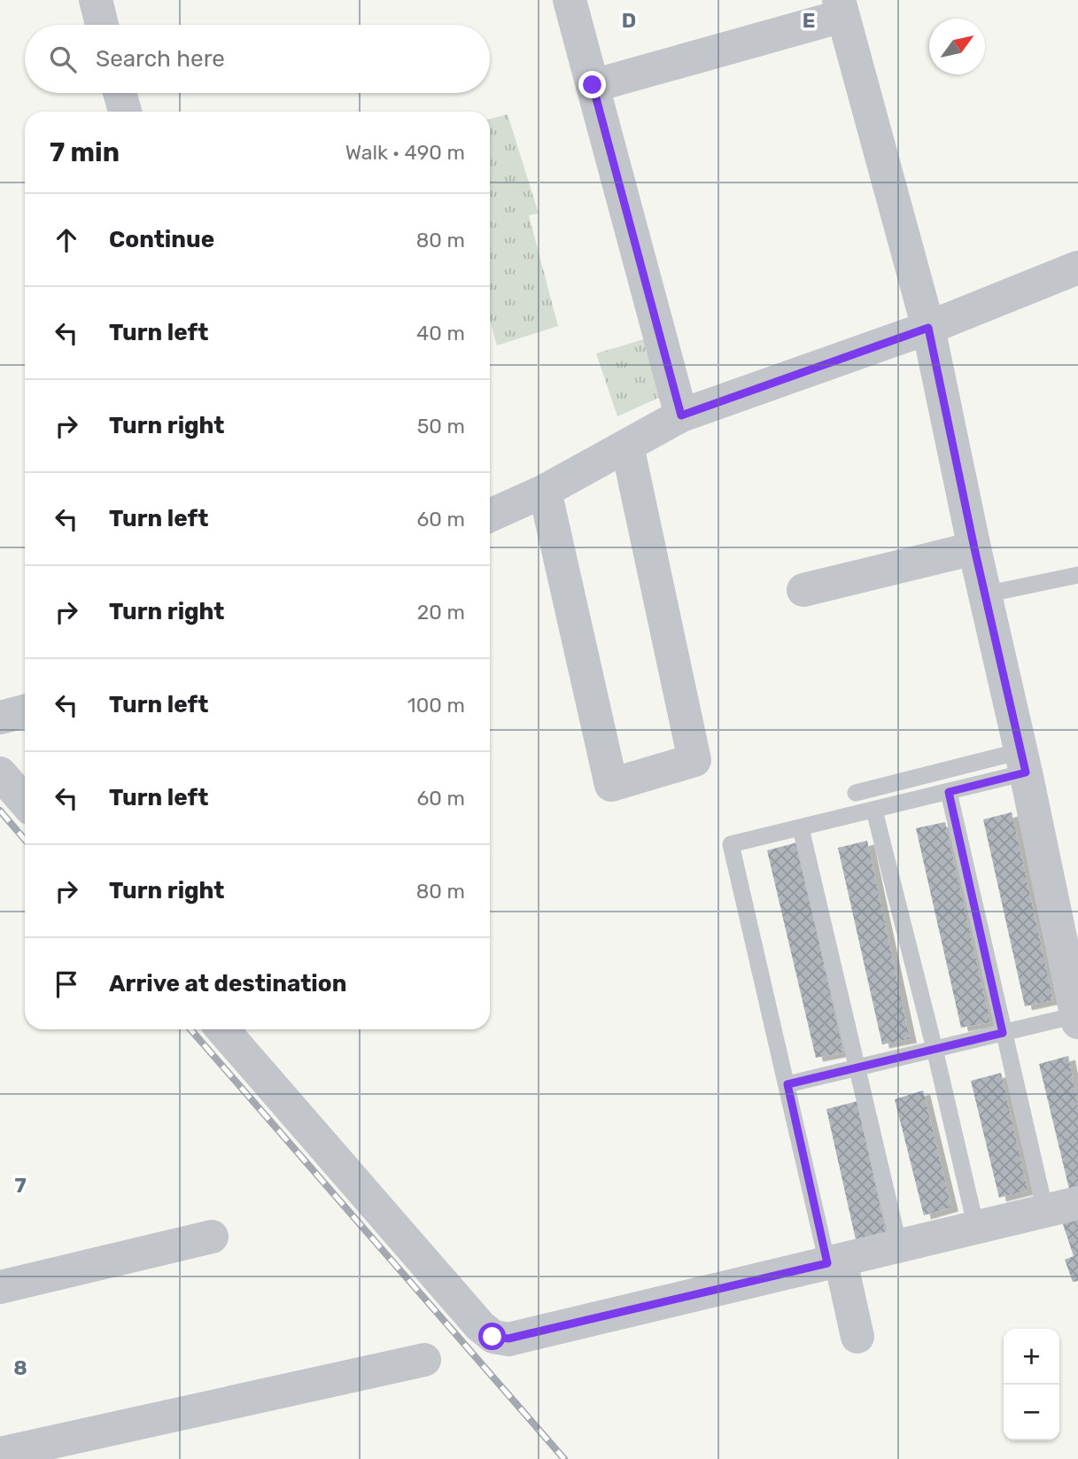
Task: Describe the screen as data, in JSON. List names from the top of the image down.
{
  "north": "top right",
  "page": {
    "search": "Search here",
    "heading": ["7 min", "Walk · 490 m"],
    "list": [
      ["Continue", "80 m"],
      ["Turn left", "40 m"],
      ["Turn right", "50 m"],
      ["Turn left", "60 m"],
      ["Turn right", "20 m"],
      ["Turn left", "100 m"],
      ["Turn left", "60 m"],
      ["Turn right", "80 m"],
      "Arrive at destination"
    ],
    "map_buttons": ["+", "−"]
  },
  "grid": {
    "columns": ["D", "E"],
    "rows": ["7", "8"]
  }
}
